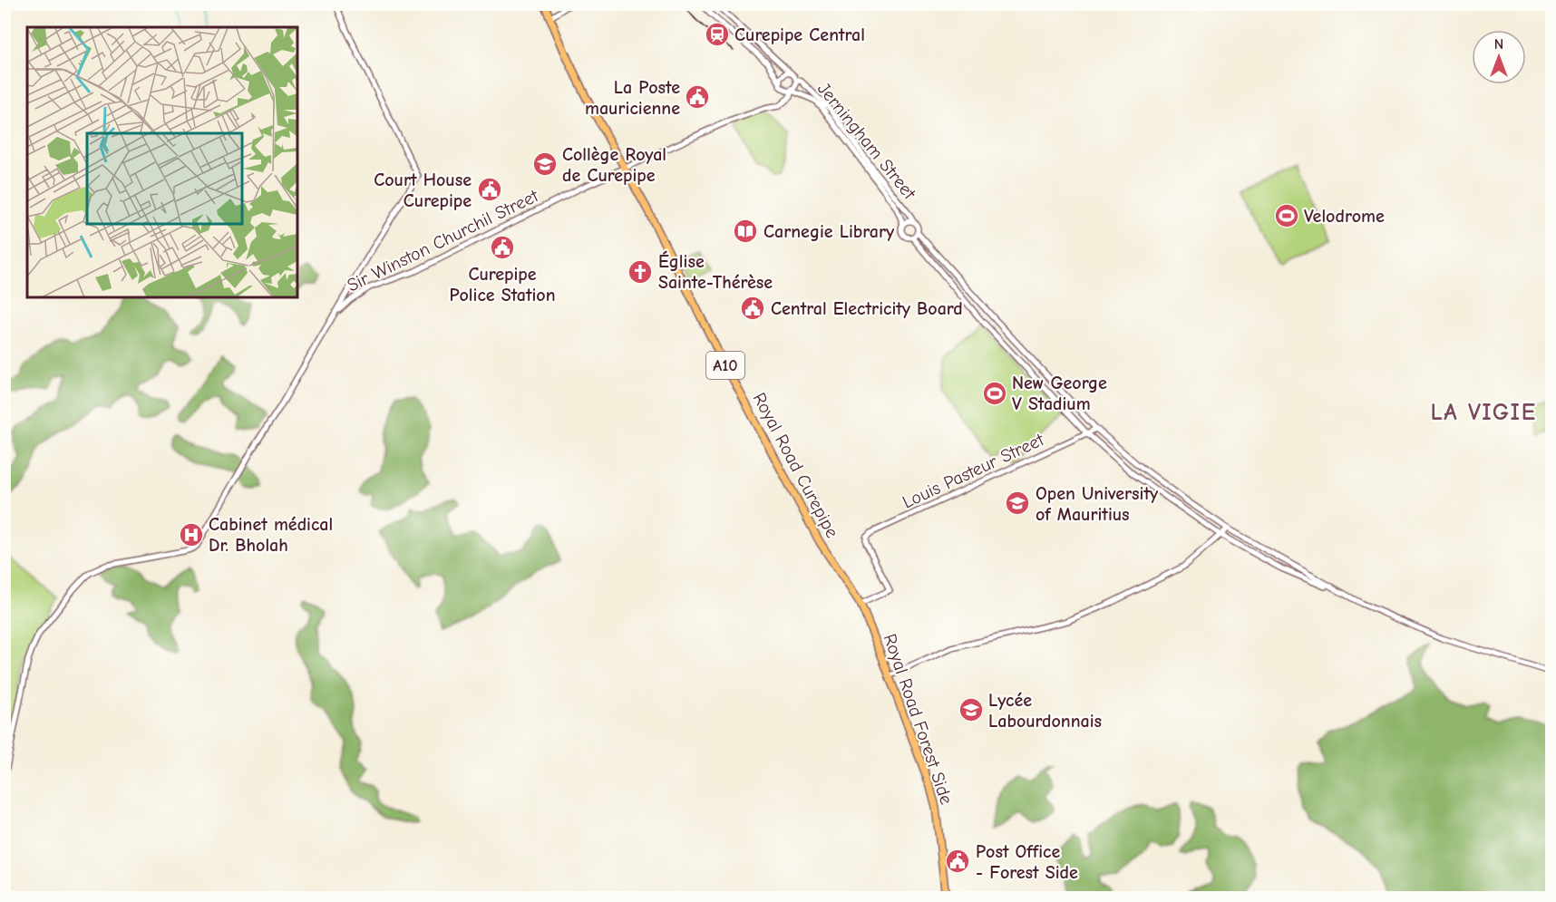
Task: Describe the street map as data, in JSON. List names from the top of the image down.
{
  "streets": {
    "main road": ["A10", "Royal Road Curepipe", "Royal Road Forest Side"],
    "street": ["Jerningham Street", "Sir Winston Churchil Street", "Louis Pasteur Street"]
  },
  "crossings": [
    ["Sir Winston Churchil Street", "Royal Road Curepipe"],
    ["Royal Road Curepipe", "Royal Road Forest Side"],
    ["Louis Pasteur Street", "Royal Road Forest Side"]
  ],
  "districts": ["LA VIGIE"],
  "places": {
    "station": ["Curepipe Central"],
    "public building": [
      "La Poste mauricienne",
      "Court House Curepipe",
      "Curepipe Police Station",
      "Central Electricity Board",
      "Post Office - Forest Side"
    ],
    "school or university": ["Collège Royal de Curepipe", "Open University of Mauritius", "Lycée Labourdonnais"],
    "sports": ["Velodrome", "New George V Stadium"],
    "library": ["Carnegie Library"],
    "church": ["Église Sainte-Thérèse"],
    "hospital": ["Cabinet médical Dr. Bholah"]
  },
  "north": "top"
}
